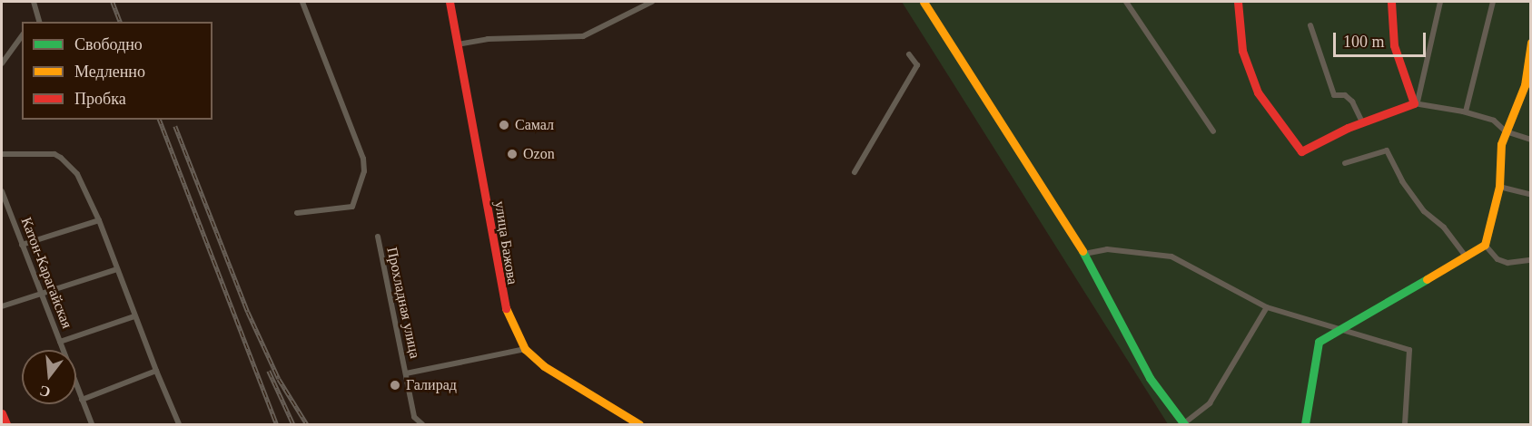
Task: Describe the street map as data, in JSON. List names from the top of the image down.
{
  "streets": {
    "main road": ["улица Бажова"],
    "street": ["Катон-Карагайская", "Прохладная улица"]
  },
  "crossings": [
    ["улица Бажова", "Прохладная улица"]
  ],
  "places": ["Самал", "Ozon", "Галирад"],
  "legend": ["Свободно", "Медленно", "Пробка"],
  "scale_bar": "100 m",
  "north": "bottom"
}
